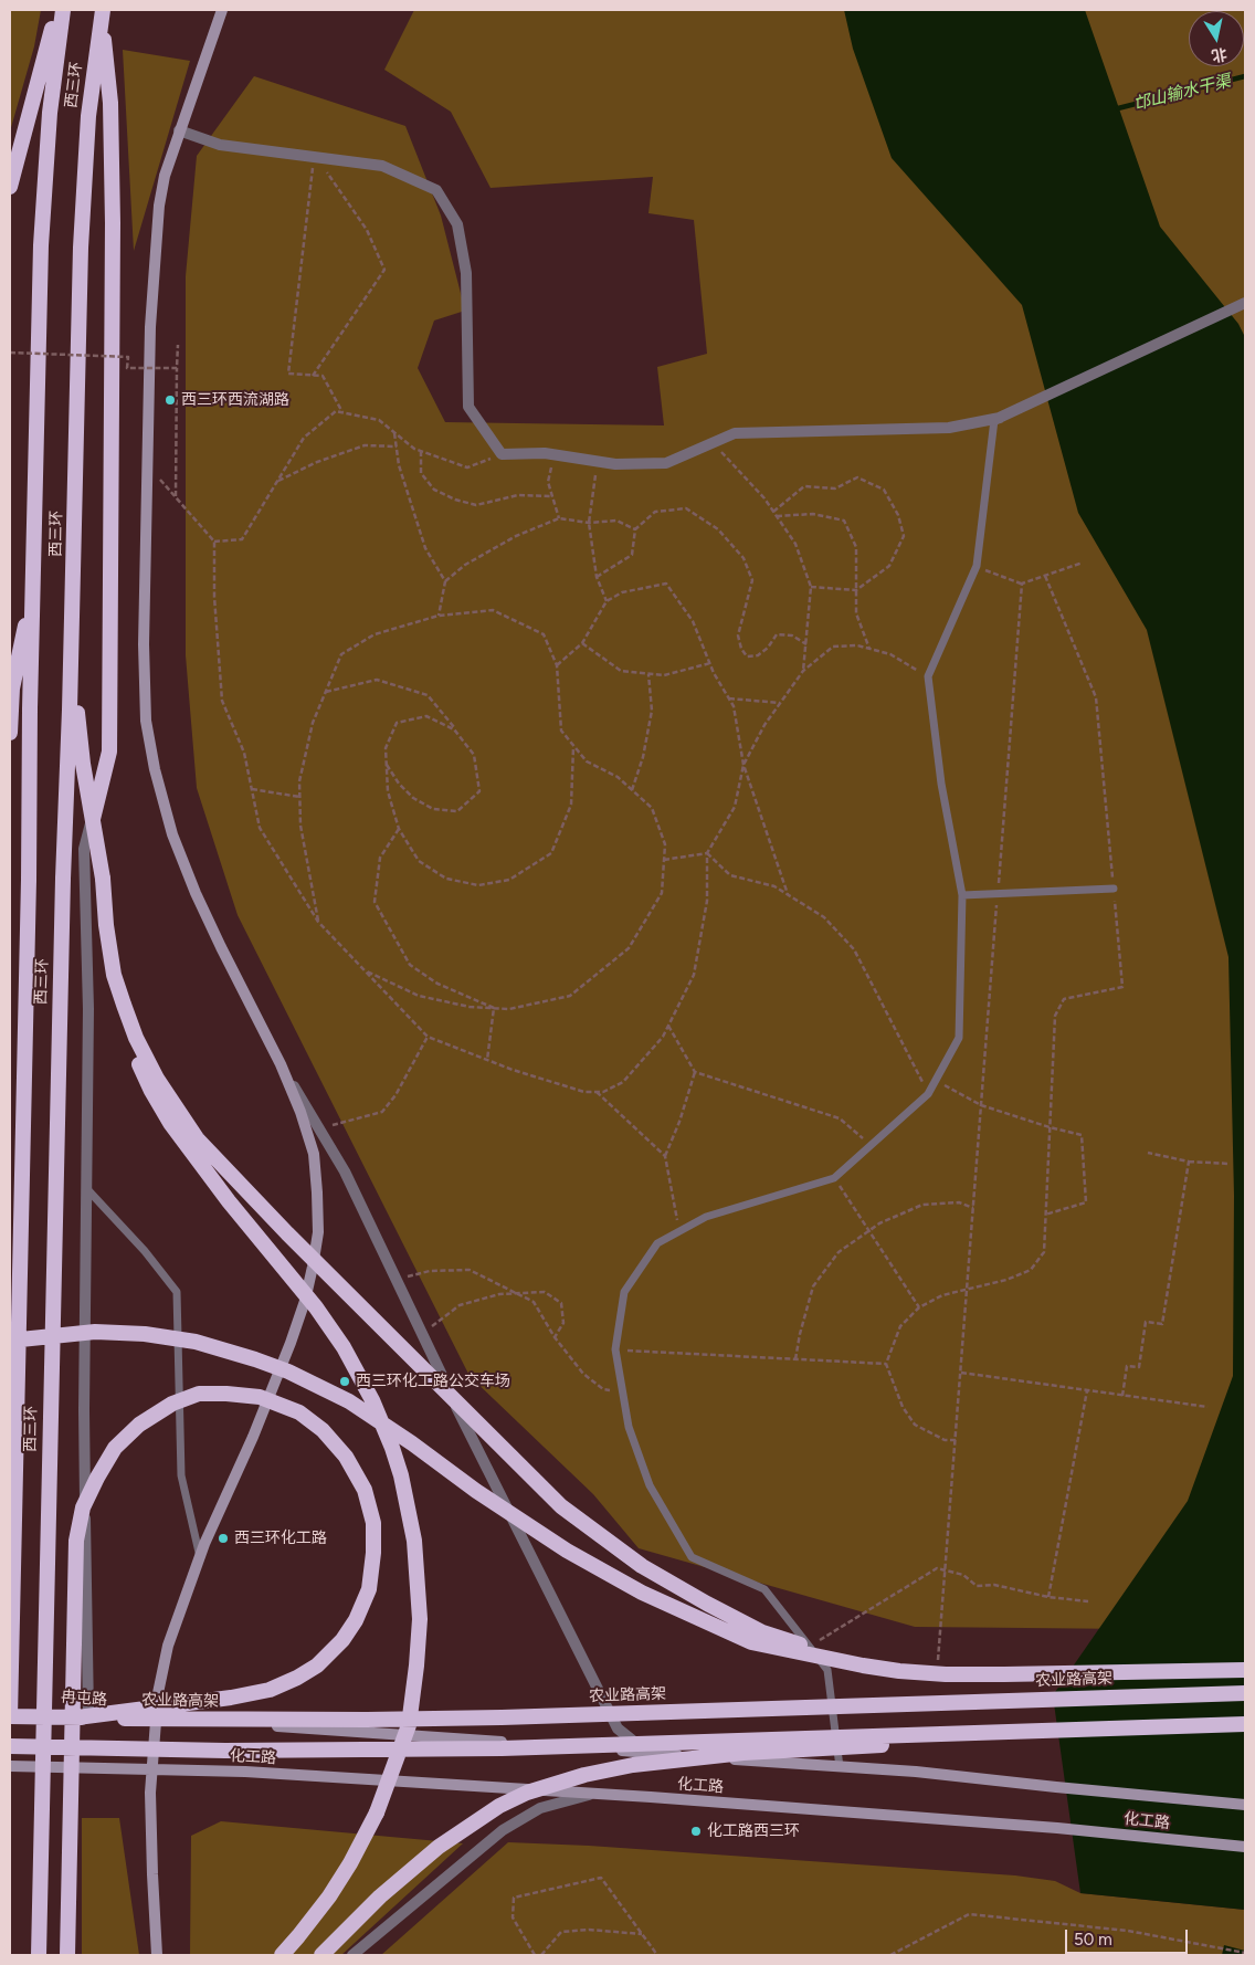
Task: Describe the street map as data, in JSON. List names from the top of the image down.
{
  "streets": {
    "highway": ["西三环", "农业路高架"],
    "main road": ["冉屯路", "化工路"]
  },
  "crossings": [
    ["西三环", "农业路高架"],
    ["农业路高架", "冉屯路"],
    ["冉屯路", "化工路"]
  ],
  "water": ["邙山输水干渠"],
  "places": [
    "西三环西流湖路",
    "西三环化工路公交车场",
    "西三环化工路",
    "化工路西三环"
  ],
  "scale_bar": "50 m",
  "north": "bottom"
}
